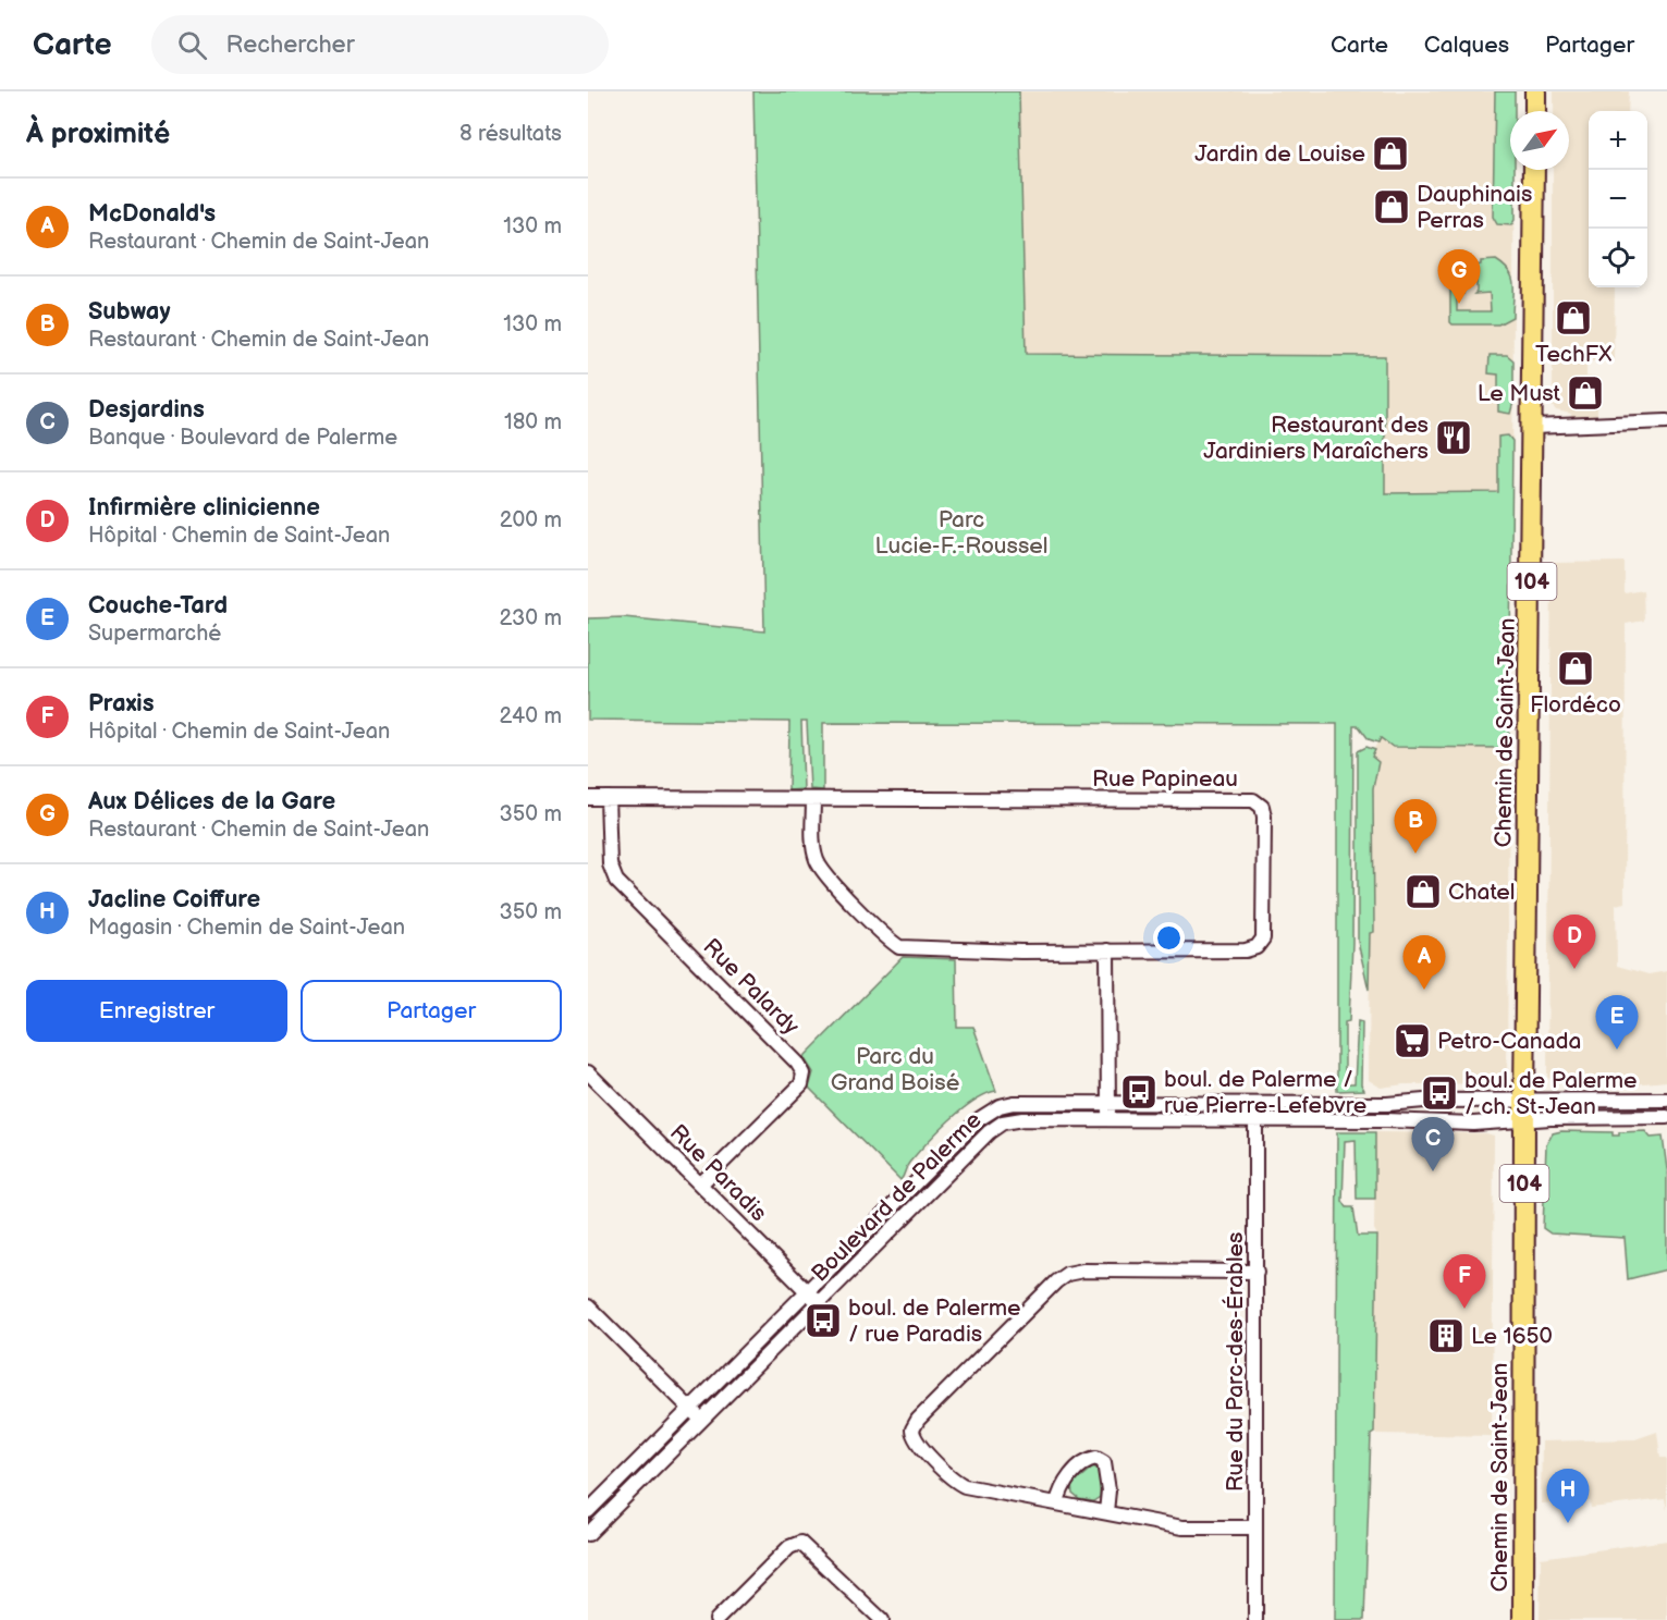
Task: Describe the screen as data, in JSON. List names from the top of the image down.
{
  "streets": {
    "main road": ["104", "Chemin de Saint-Jean"],
    "street": [
      "Rue Papineau",
      "Rue Palardy",
      "Rue Paradis",
      "Boulevard de Palerme",
      "Rue du Parc-des-Érables"
    ]
  },
  "crossings": [
    ["Chemin de Saint-Jean", "Boulevard de Palerme"],
    ["Rue Papineau", "Rue Palardy"],
    ["Rue Palardy", "Rue Paradis"],
    ["Rue Paradis", "Boulevard de Palerme"],
    ["Boulevard de Palerme", "Rue du Parc-des-Érables"]
  ],
  "parks": ["Parc Lucie-F.-Roussel", "Parc du Grand Boisé"],
  "places": {
    "shop": [
      "Jardin de Louise",
      "Dauphinais Perras",
      "TechFX",
      "Le Must",
      "Flordéco",
      "Chatel"
    ],
    "restaurant": ["Restaurant des Jardiniers Maraîchers"],
    "supermarket": ["Petro-Canada"],
    "bus stop": ["boul. de Palerme / rue Pierre-Lefebvre", "boul. de Palerme / ch. St-Jean", "boul. de Palerme / rue Paradis"],
    "building": ["Le 1650"]
  },
  "north": "top right",
  "page": {
    "header": "Carte",
    "search": "Rechercher",
    "nav": ["Carte", "Calques", "Partager"],
    "heading": ["À proximité", "8 résultats"],
    "map_buttons": ["+", "−"],
    "list": [
      {
        "mark": "A",
        "name": "McDonald's",
        "note": "Restaurant · Chemin de Saint-Jean",
        "value": "130 m"
      },
      {
        "mark": "B",
        "name": "Subway",
        "note": "Restaurant · Chemin de Saint-Jean",
        "value": "130 m"
      },
      {
        "mark": "C",
        "name": "Desjardins",
        "note": "Banque · Boulevard de Palerme",
        "value": "180 m"
      },
      {
        "mark": "D",
        "name": "Infirmière clinicienne",
        "note": "Hôpital · Chemin de Saint-Jean",
        "value": "200 m"
      },
      {
        "mark": "E",
        "name": "Couche-Tard",
        "note": "Supermarché",
        "value": "230 m"
      },
      {
        "mark": "F",
        "name": "Praxis",
        "note": "Hôpital · Chemin de Saint-Jean",
        "value": "240 m"
      },
      {
        "mark": "G",
        "name": "Aux Délices de la Gare",
        "note": "Restaurant · Chemin de Saint-Jean",
        "value": "350 m"
      },
      {
        "mark": "H",
        "name": "Jacline Coiffure",
        "note": "Magasin · Chemin de Saint-Jean",
        "value": "350 m"
      }
    ],
    "pins": [
      "G",
      "B",
      "D",
      "A",
      "E",
      "C",
      "F",
      "H"
    ],
    "buttons": ["Enregistrer", "Partager"]
  }
}
